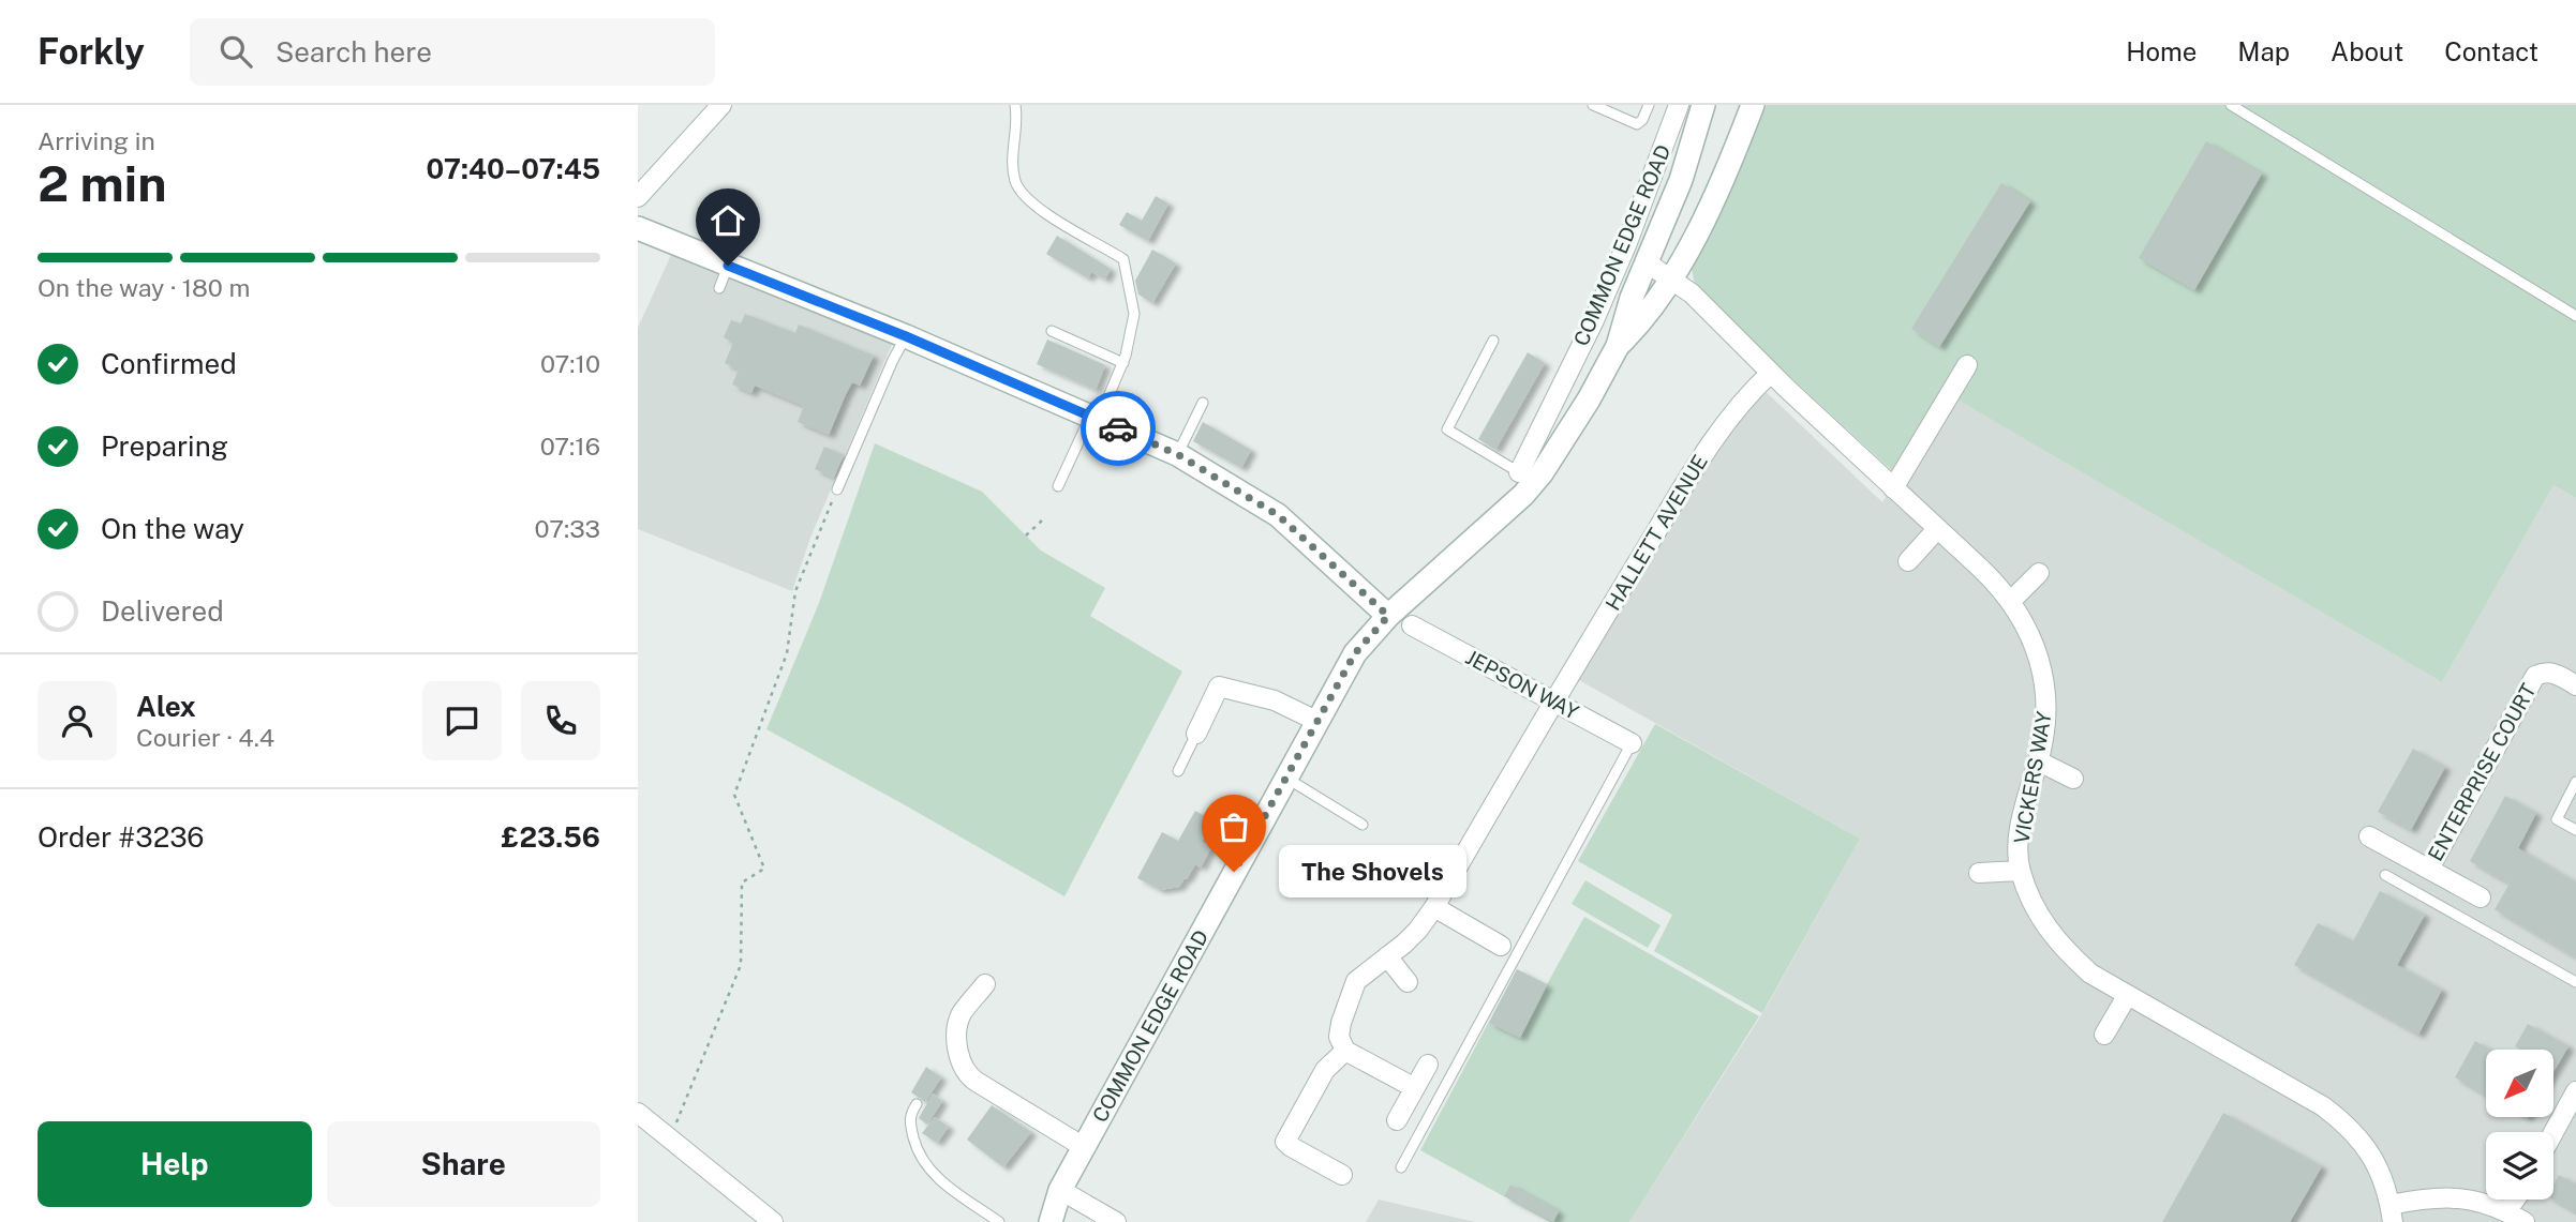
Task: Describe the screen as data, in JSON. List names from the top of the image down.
{
  "streets": {
    "main road": ["COMMON EDGE ROAD"],
    "street": [
      "HALLETT AVENUE",
      "JEPSON WAY",
      "ENTERPRISE COURT",
      "VICKERS WAY"
    ]
  },
  "crossings": [
    ["COMMON EDGE ROAD", "VICKERS WAY"],
    ["HALLETT AVENUE", "JEPSON WAY"],
    ["HALLETT AVENUE", "VICKERS WAY"]
  ],
  "places": ["The Shovels"],
  "north": "bottom left",
  "page": {
    "header": "Forkly",
    "search": "Search here",
    "nav": [
      "Home",
      "Map",
      "About",
      "Contact"
    ],
    "heading": ["2 min", "Arriving in", "07:40–07:45"],
    "panel": [
      "Alex",
      "Courier · 4.4",
      "Order #3236",
      "£23.56"
    ],
    "bar": "On the way · 180 m",
    "list": [
      ["Confirmed", "07:10"],
      ["Preparing", "07:16"],
      ["On the way", "07:33"],
      "Delivered"
    ],
    "bubble": "The Shovels",
    "buttons": ["Help", "Share"]
  }
}
